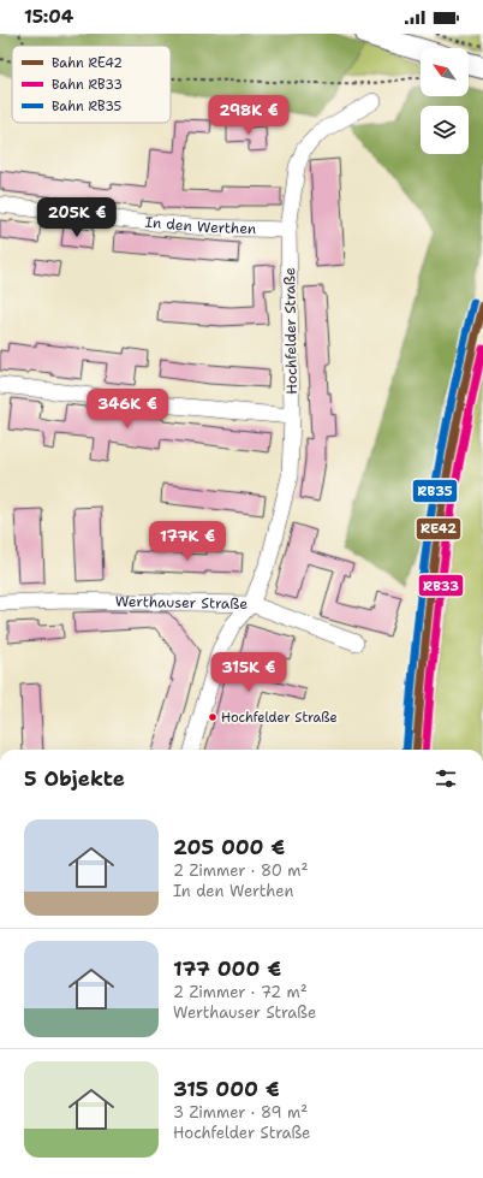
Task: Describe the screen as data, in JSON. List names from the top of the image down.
{
  "streets": {
    "street": ["In den Werthen", "Hochfelder Straße", "Werthauser Straße"]
  },
  "crossings": [
    ["In den Werthen", "Hochfelder Straße"],
    ["Hochfelder Straße", "Werthauser Straße"]
  ],
  "places": ["Hochfelder Straße"],
  "lines": ["rail line RB35", "rail line RE42", "rail line RB33"],
  "legend": ["Bahn RE42", "Bahn RB33", "Bahn RB35"],
  "north": "top left",
  "page": {
    "status": "15:04",
    "price": [
      "298K €",
      "205K €",
      "346K €",
      "177K €",
      "315K €"
    ],
    "heading": "5 Objekte",
    "list": [
      {
        "name": "205 000 €",
        "note": "2 Zimmer · 80 m² · In den Werthen"
      },
      {
        "name": "177 000 €",
        "note": "2 Zimmer · 72 m² · Werthauser Straße"
      },
      {
        "name": "315 000 €",
        "note": "3 Zimmer · 89 m² · Hochfelder Straße"
      }
    ]
  }
}
